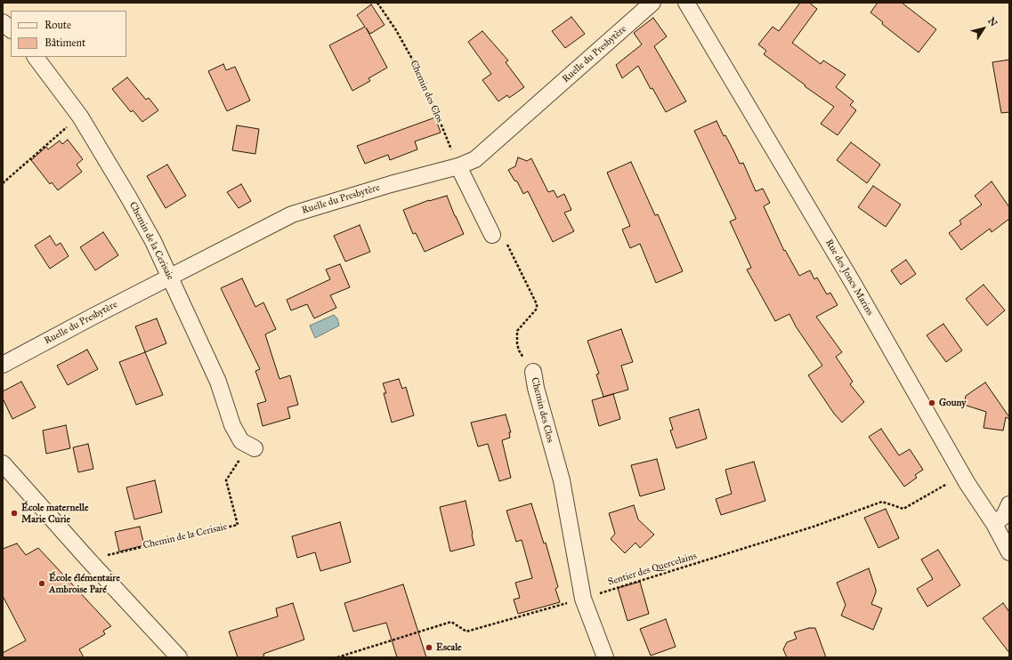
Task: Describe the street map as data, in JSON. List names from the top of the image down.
{
  "streets": {
    "street": [
      "Ruelle du Presbytère",
      "Chemin des Clos",
      "Chemin de la Cerisaie",
      "Rue des Joncs Marins"
    ],
    "path": ["Sentier des Quercelains"]
  },
  "crossings": [
    ["Ruelle du Presbytère", "Chemin des Clos"],
    ["Ruelle du Presbytère", "Chemin de la Cerisaie"],
    ["Chemin des Clos", "Sentier des Quercelains"],
    ["Rue des Joncs Marins", "Sentier des Quercelains"]
  ],
  "places": [
    "Gouny",
    "École maternelle Marie Curie",
    "École élémentaire Ambroise Paré",
    "Escale"
  ],
  "legend": ["Route", "Bâtiment"],
  "north": "top right"
}
